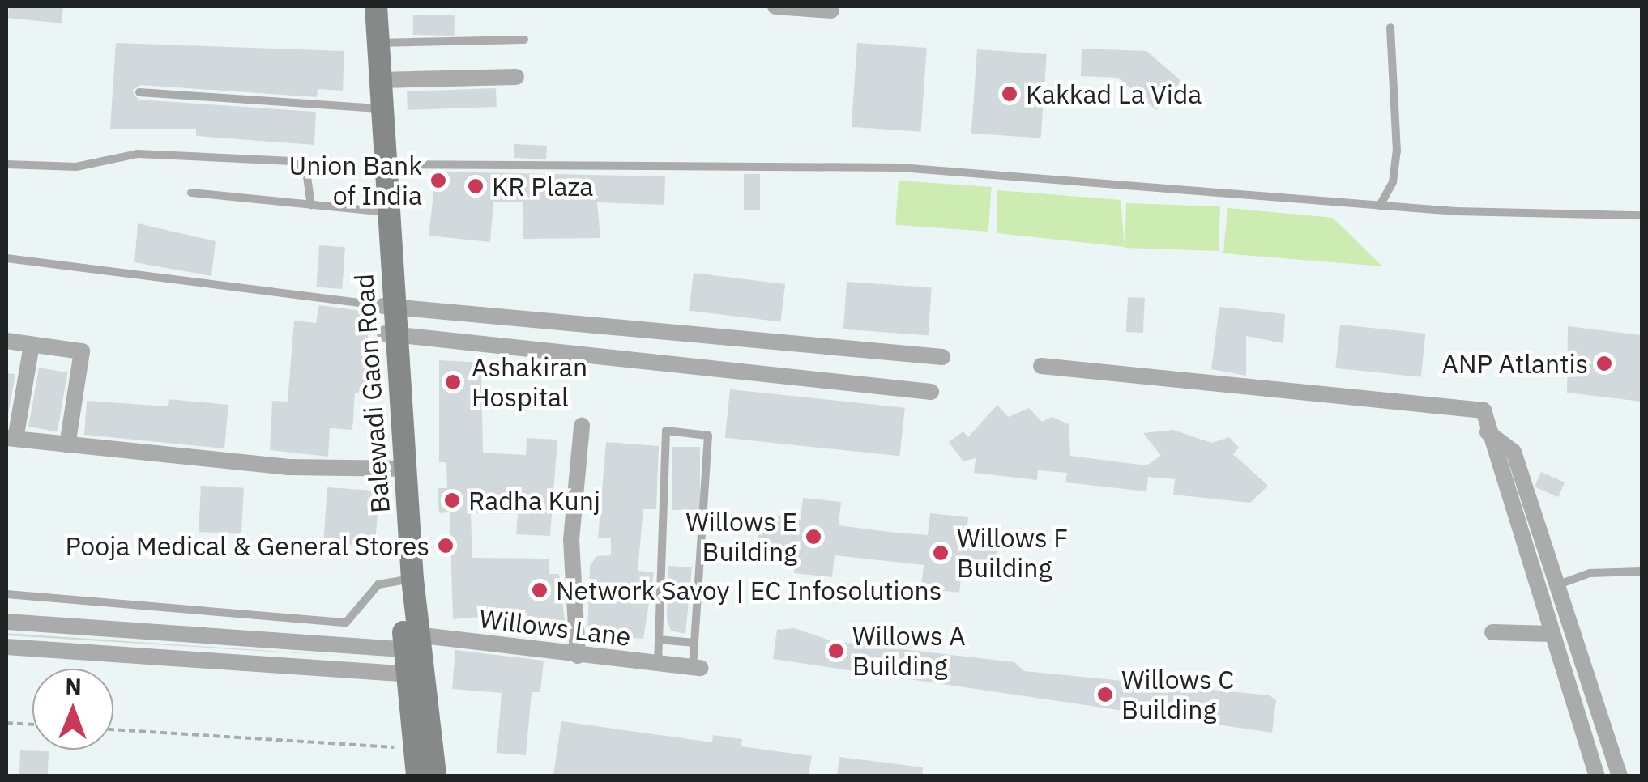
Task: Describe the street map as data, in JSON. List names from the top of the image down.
{
  "streets": {
    "main road": ["Balewadi Gaon Road"],
    "street": ["Willows Lane"]
  },
  "crossings": [
    ["Balewadi Gaon Road", "Willows Lane"]
  ],
  "places": [
    "Kakkad La Vida",
    "Union Bank of India",
    "KR Plaza",
    "ANP Atlantis",
    "Ashakiran Hospital",
    "Radha Kunj",
    "Willows E Building",
    "Pooja Medical & General Stores",
    "Willows F Building",
    "Network Savoy | EC Infosolutions",
    "Willows A Building",
    "Willows C Building"
  ],
  "north": "top"
}
